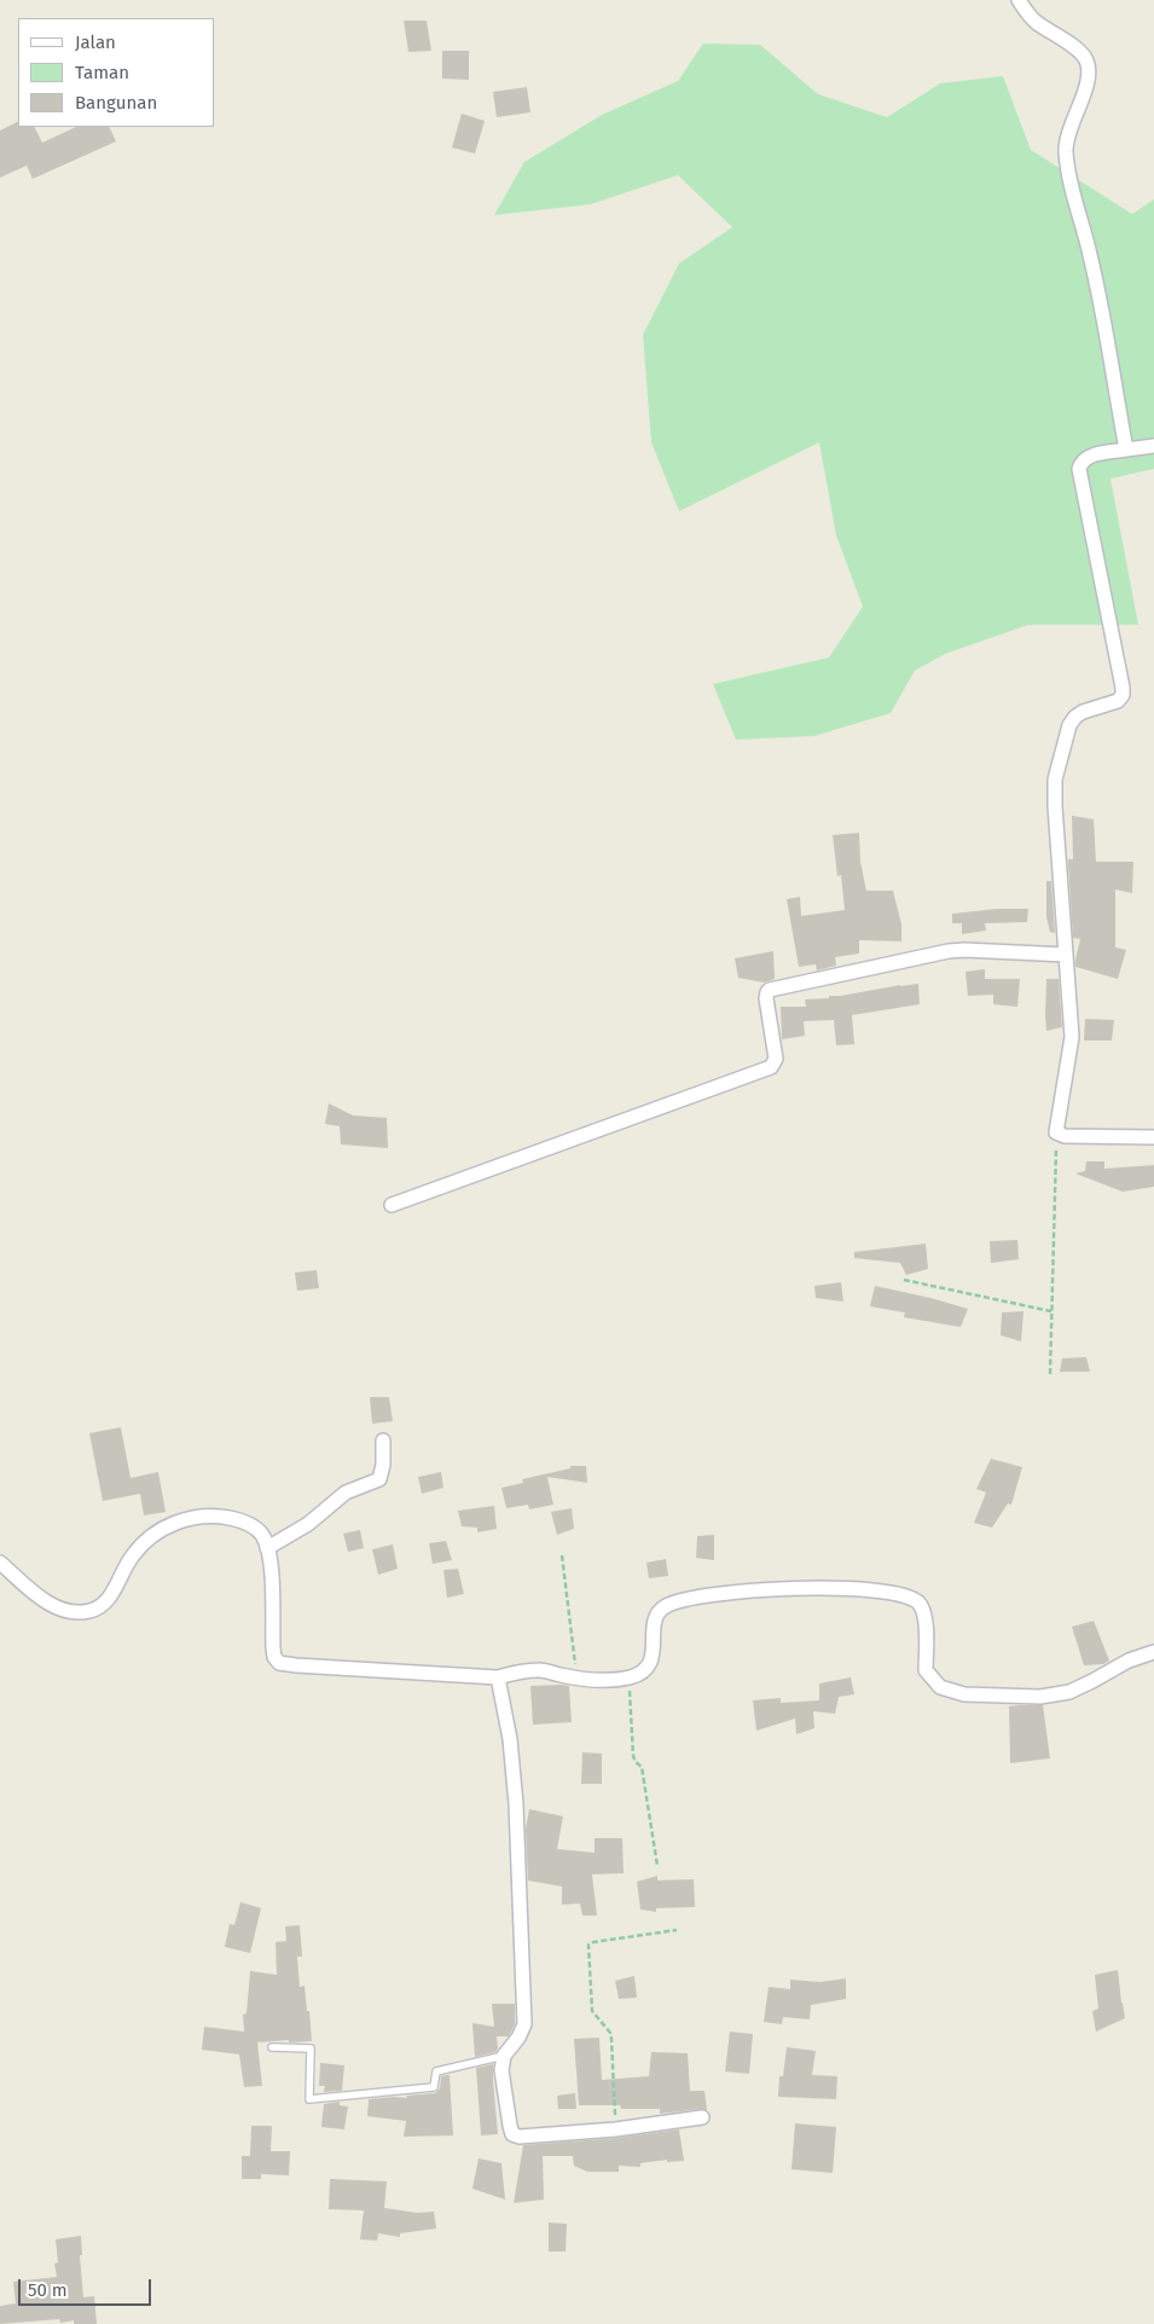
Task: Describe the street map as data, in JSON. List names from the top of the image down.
{
  "legend": ["Jalan", "Taman", "Bangunan"],
  "scale_bar": "50 m"
}
